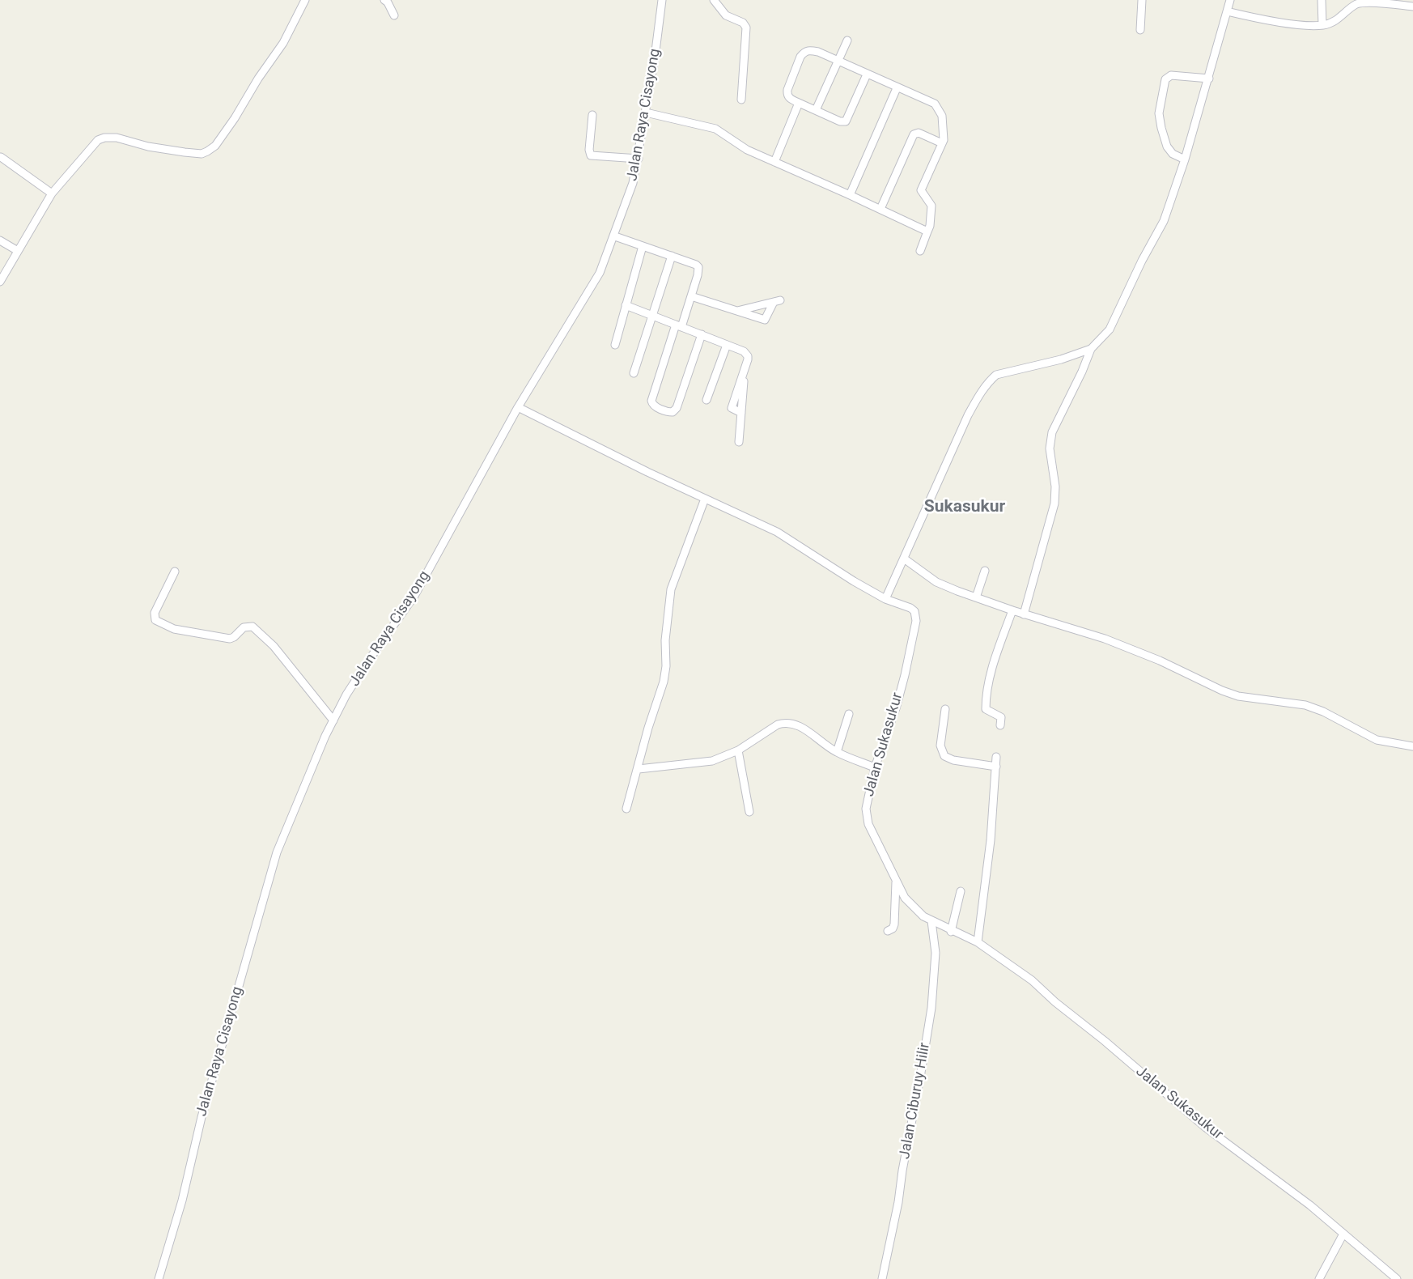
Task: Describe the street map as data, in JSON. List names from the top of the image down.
{
  "streets": {
    "street": ["Jalan Raya Cisayong", "Jalan Sukasukur", "Jalan Ciburuy Hilir"]
  },
  "crossings": [
    ["Jalan Raya Cisayong", "Jalan Sukasukur"],
    ["Jalan Sukasukur", "Jalan Ciburuy Hilir"]
  ],
  "districts": ["Sukasukur"]
}
